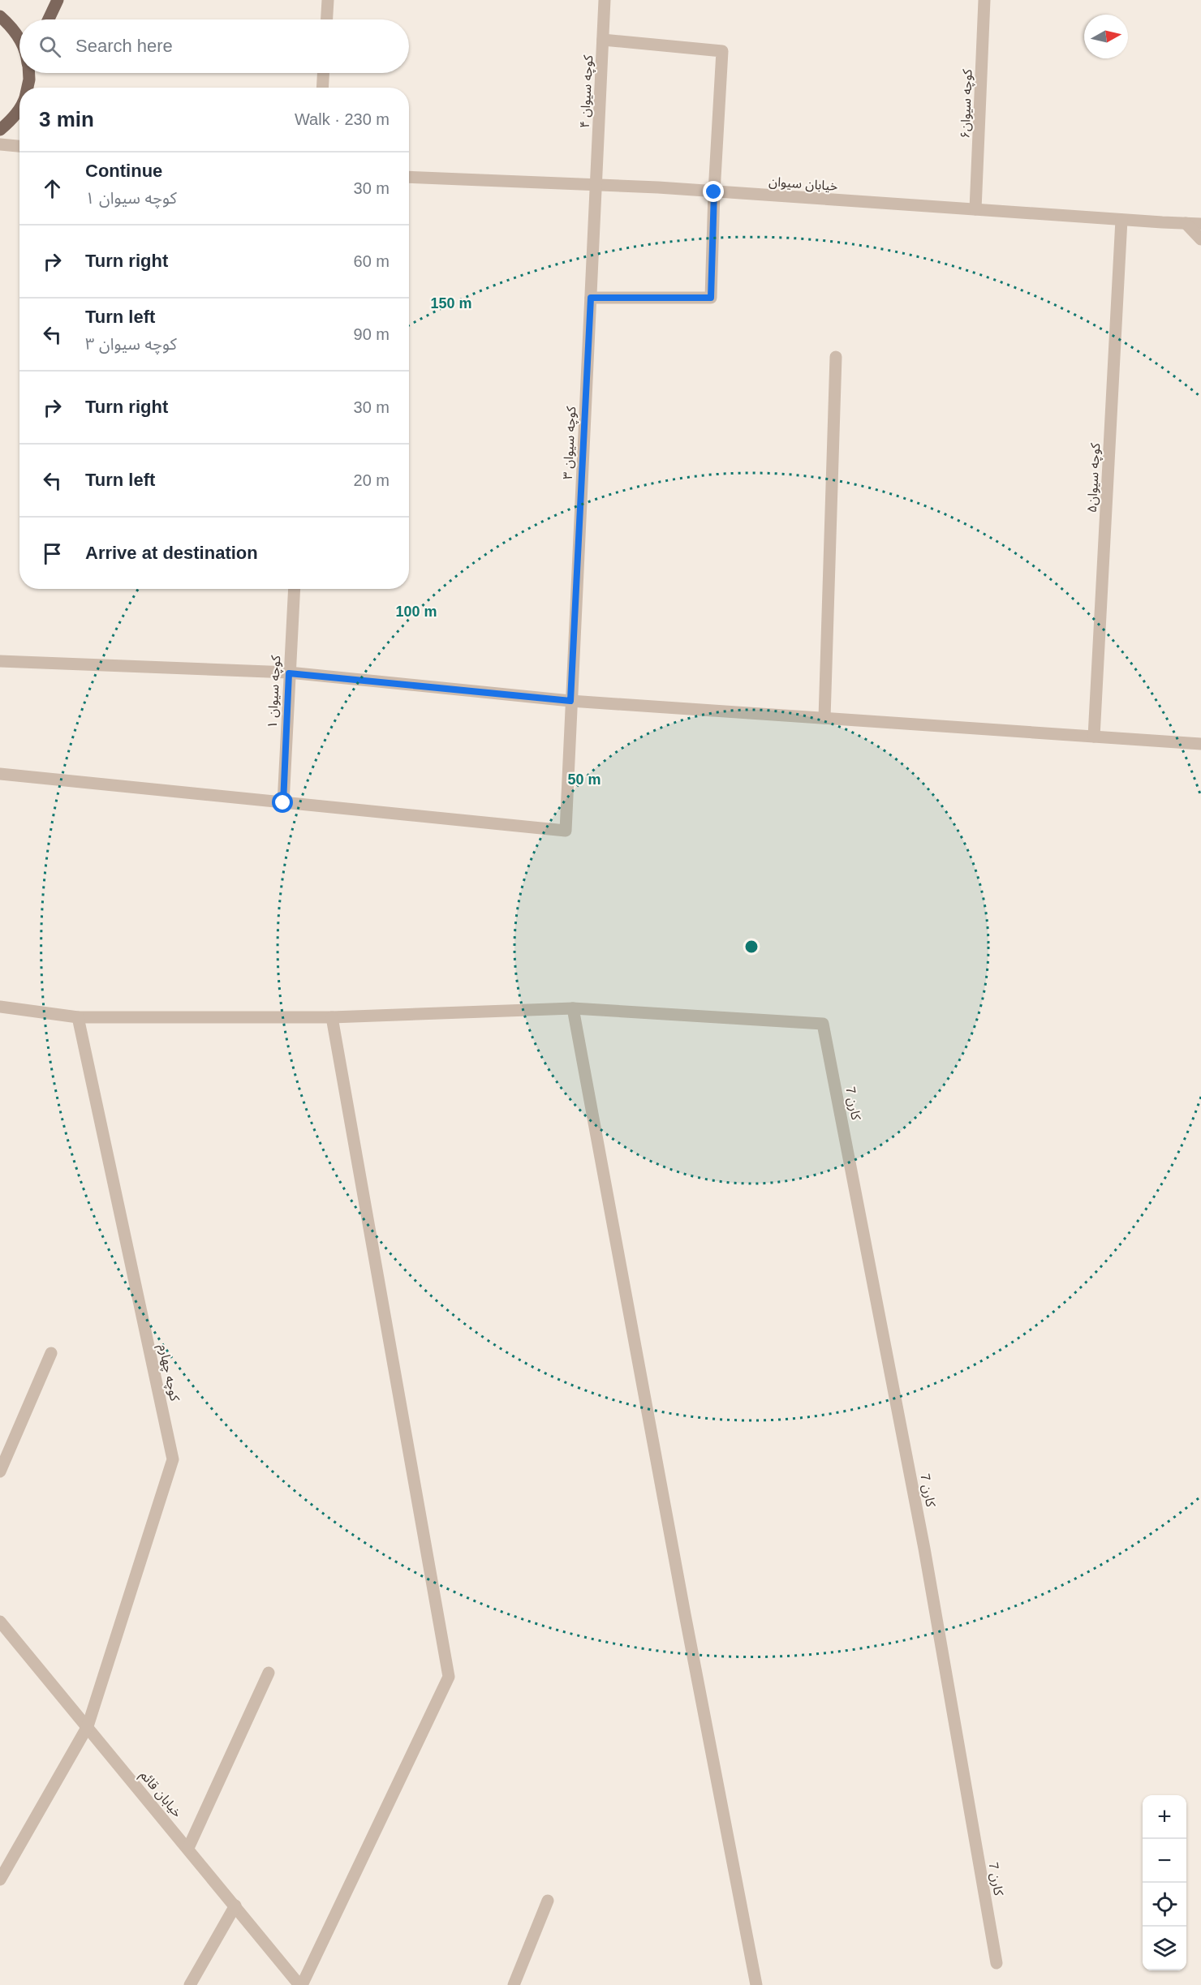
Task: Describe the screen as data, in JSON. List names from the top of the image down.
{
  "streets": {
    "street": [
      "کوچه سیوان ۴",
      "کوچه سیوان۶",
      "خیابان سیوان",
      "کوچه سیوان ۳",
      "کوچه سیوان۵",
      "کوچه سیوان ۱",
      "کارن 7",
      "کوچه چهارم",
      "خیابان قائم"
    ]
  },
  "crossings": [
    ["کوچه سیوان ۴", "خیابان سیوان"],
    ["کوچه سیوان ۴", "کوچه سیوان ۳"],
    ["کوچه سیوان۶", "خیابان سیوان"],
    ["خیابان سیوان", "کوچه سیوان ۳"],
    ["خیابان سیوان", "کوچه سیوان۵"],
    ["کوچه سیوان ۳", "کوچه سیوان ۱"],
    ["کوچه چهارم", "خیابان قائم"]
  ],
  "north": "right",
  "page": {
    "search": "Search here",
    "heading": ["3 min", "Walk · 230 m"],
    "list": [
      ["Continue", "کوچه سیوان ۱", "30 m"],
      ["Turn right", "60 m"],
      ["Turn left", "کوچه سیوان ۳", "90 m"],
      ["Turn right", "30 m"],
      ["Turn left", "20 m"],
      "Arrive at destination"
    ],
    "map_buttons": ["+", "−"]
  },
  "rings": ["150 m", "100 m", "50 m"]
}
